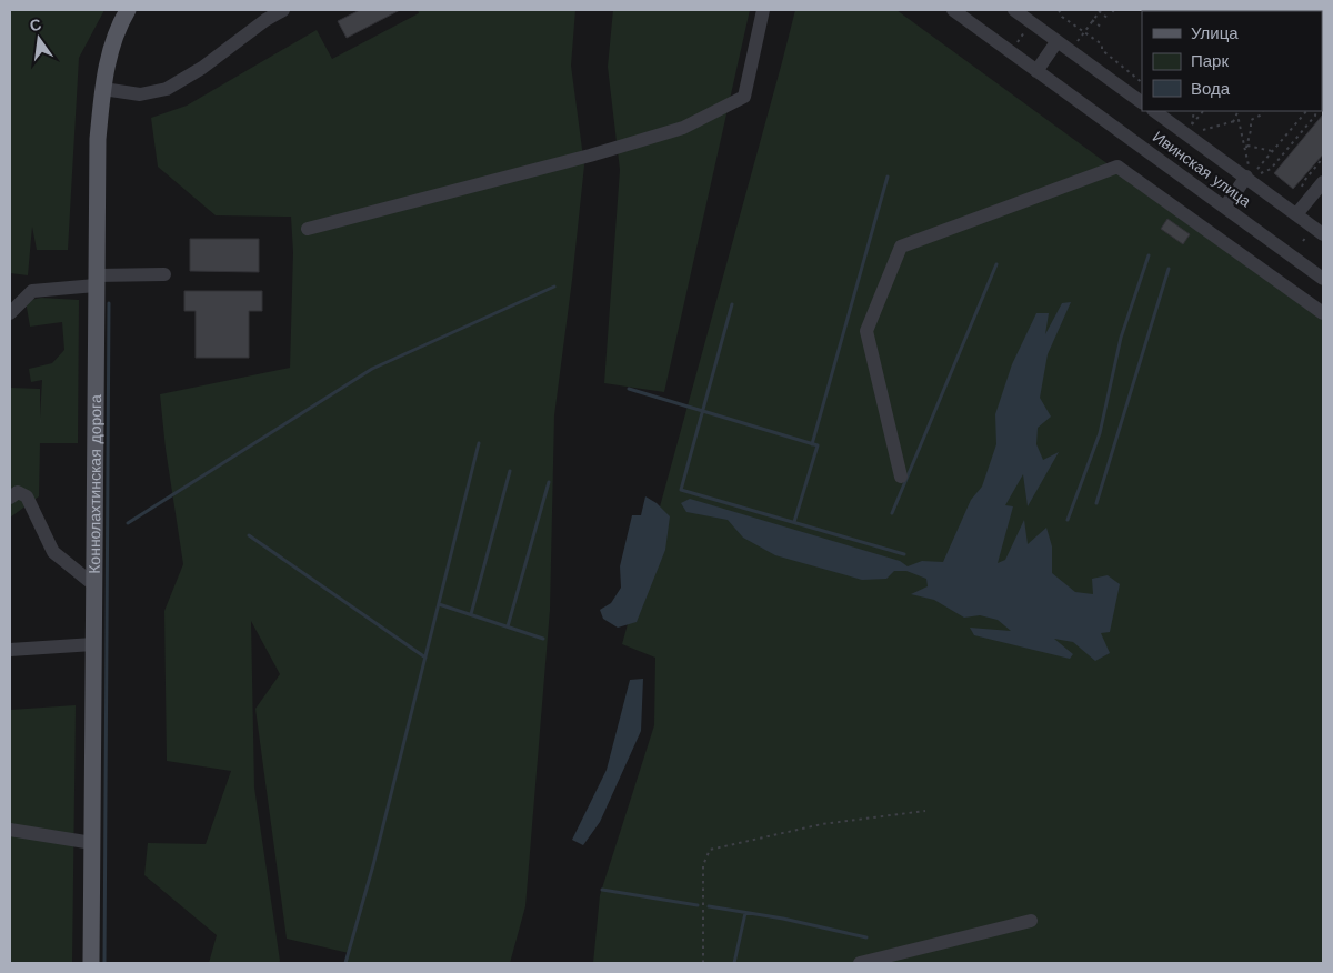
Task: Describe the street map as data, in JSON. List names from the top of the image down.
{
  "streets": {
    "main road": ["Коннолахтинская дорога"],
    "street": ["Ивинская улица"]
  },
  "legend": ["Улица", "Парк", "Вода"],
  "north": "top"
}
